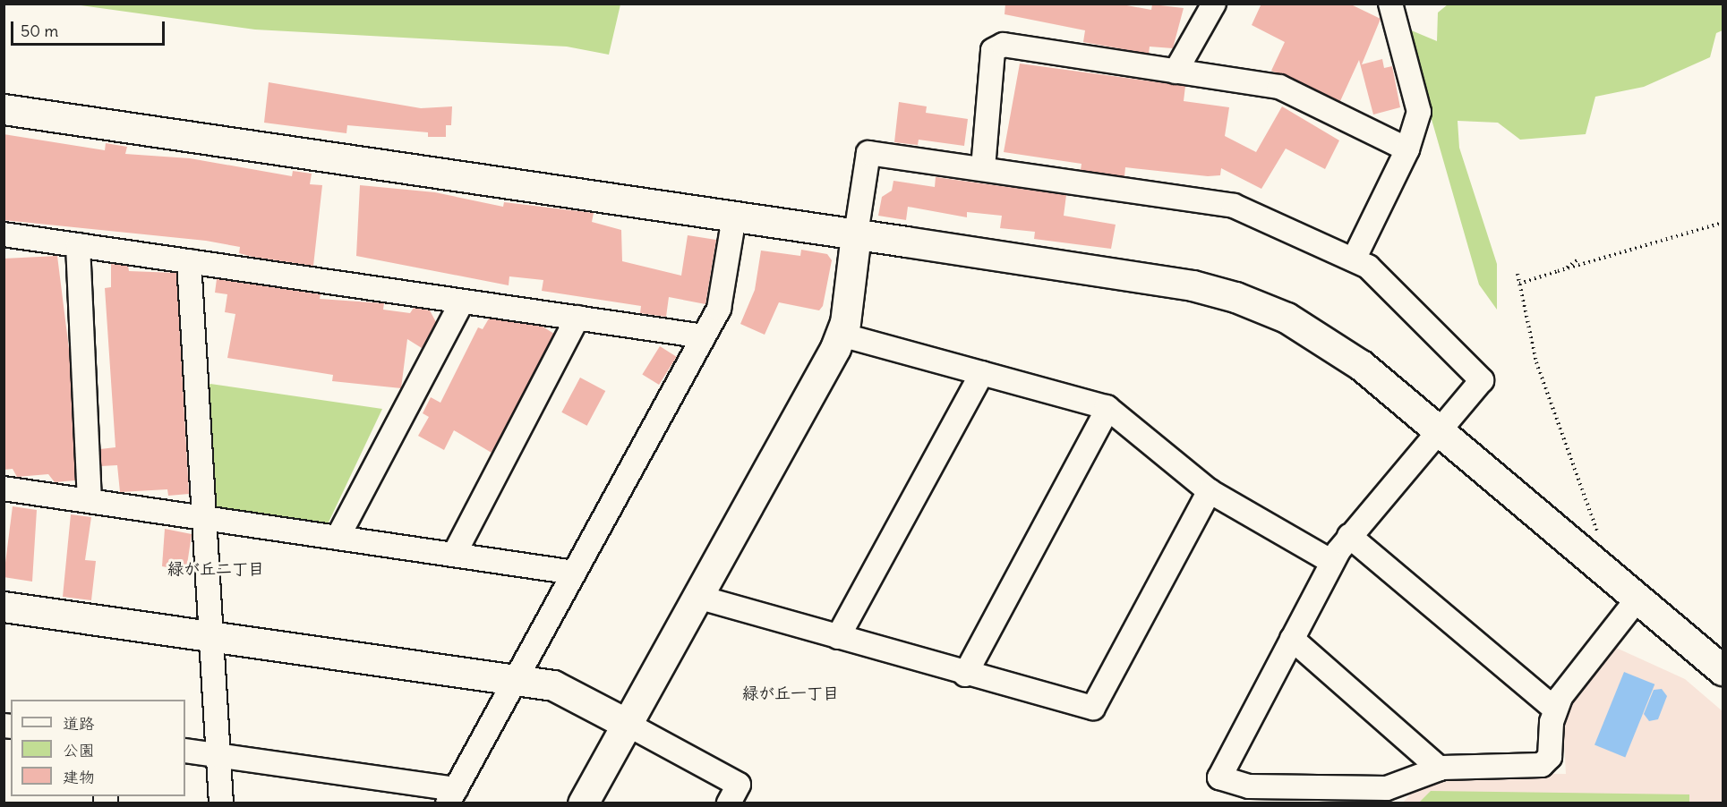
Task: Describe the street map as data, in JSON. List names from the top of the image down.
{
  "districts": ["緑が丘二丁目", "緑が丘一丁目"],
  "legend": ["道路", "公園", "建物"],
  "scale_bar": "50 m"
}
